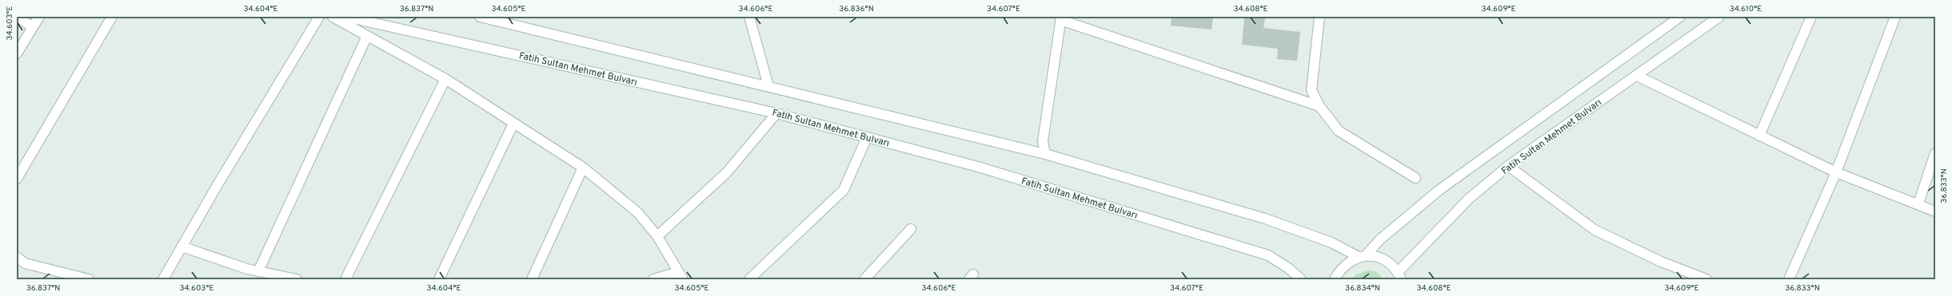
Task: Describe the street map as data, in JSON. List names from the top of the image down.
{
  "streets": {
    "street": ["Fatih Sultan Mehmet Bulvarı"]
  },
  "coordinates": [
    "34.604°E",
    "36.837°N",
    "34.605°E",
    "34.606°E",
    "36.836°N",
    "34.607°E",
    "34.608°E",
    "34.609°E",
    "34.610°E",
    "34.603°E",
    "36.833°N",
    "36.834°N"
  ]
}
